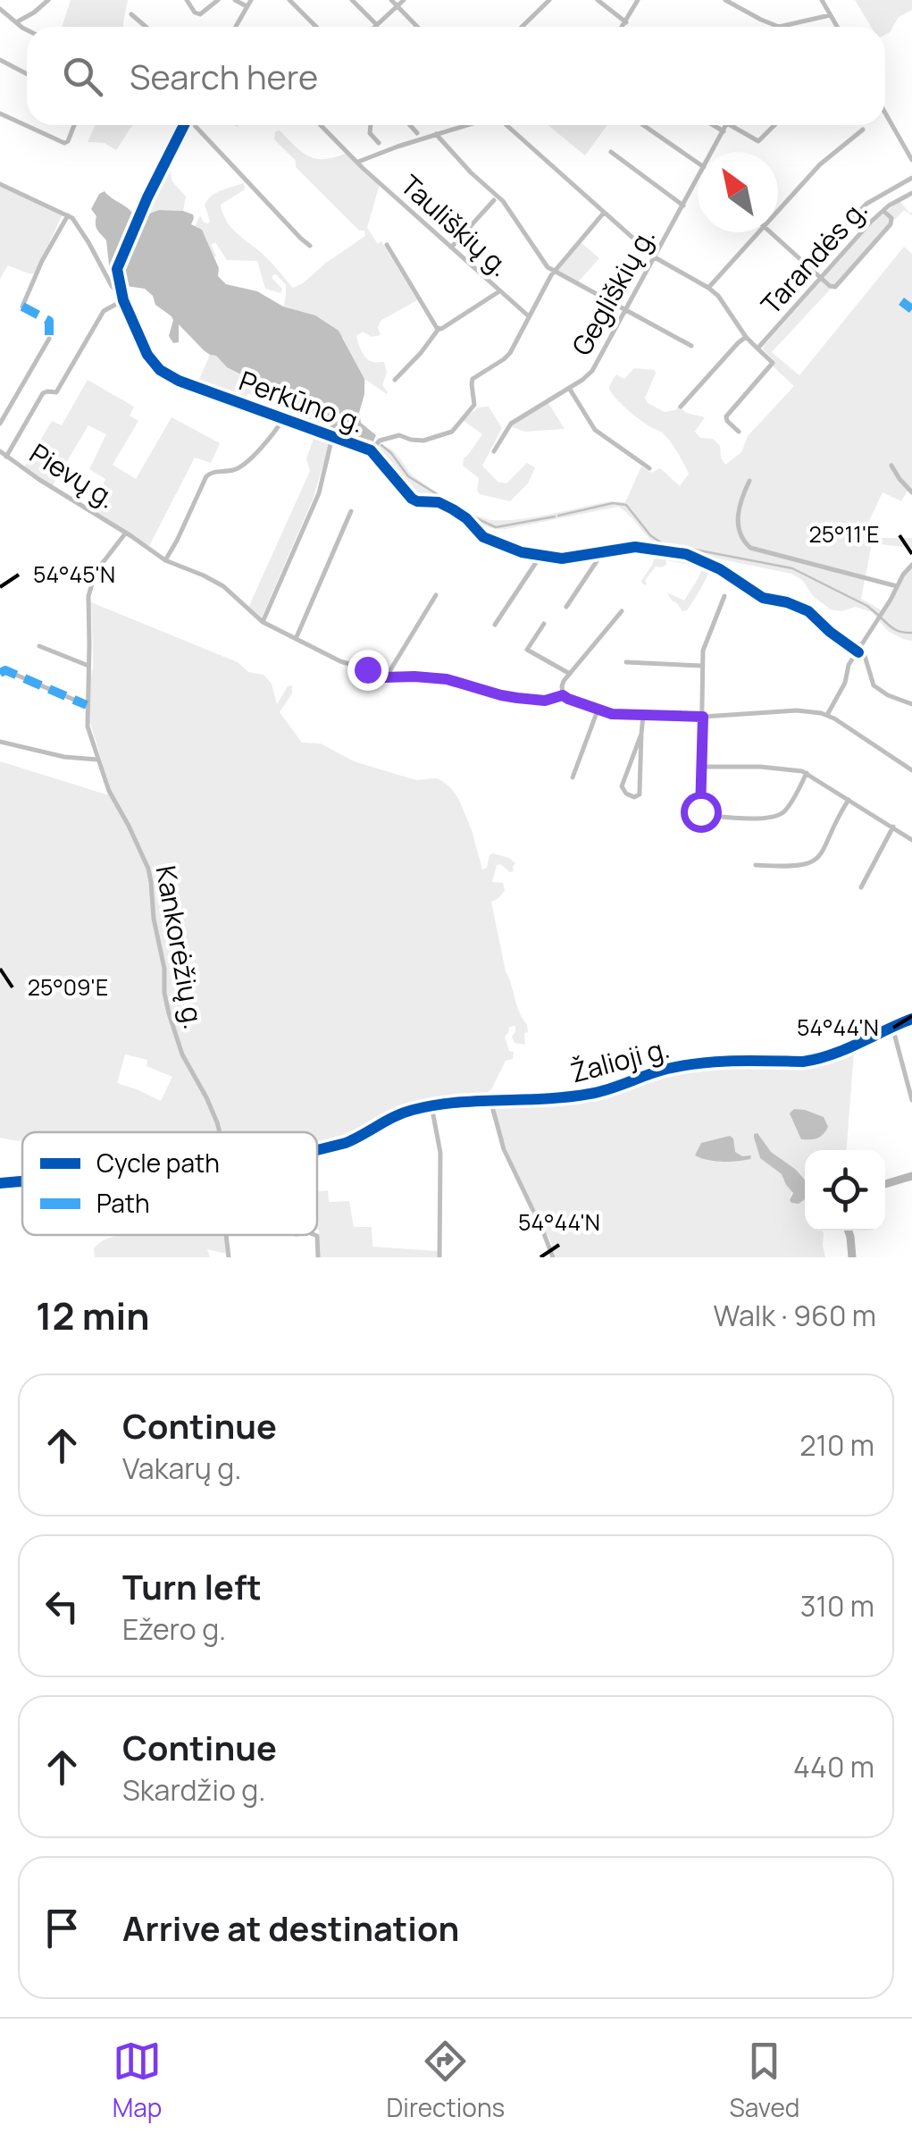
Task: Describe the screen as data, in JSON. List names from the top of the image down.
{
  "streets": {
    "street": [
      "Tauliškių g.",
      "Tarandės g.",
      "Gegliškių g.",
      "Perkūno g.",
      "Pievų g.",
      "Kankorėžių g.",
      "Žalioji g."
    ]
  },
  "crossings": [
    ["Pievų g.", "Kankorėžių g."]
  ],
  "legend": ["Cycle path", "Path"],
  "north": "top left",
  "page": {
    "search": "Search here",
    "heading": ["12 min", "Walk · 960 m"],
    "list": [
      ["Continue", "Vakarų g.", "210 m"],
      ["Turn left", "Ežero g.", "310 m"],
      ["Continue", "Skardžio g.", "440 m"],
      "Arrive at destination"
    ],
    "nav": ["Map", "Directions", "Saved"]
  },
  "coordinates": [
    "25°11'E",
    "54°45'N",
    "25°09'E",
    "54°44'N"
  ]
}
